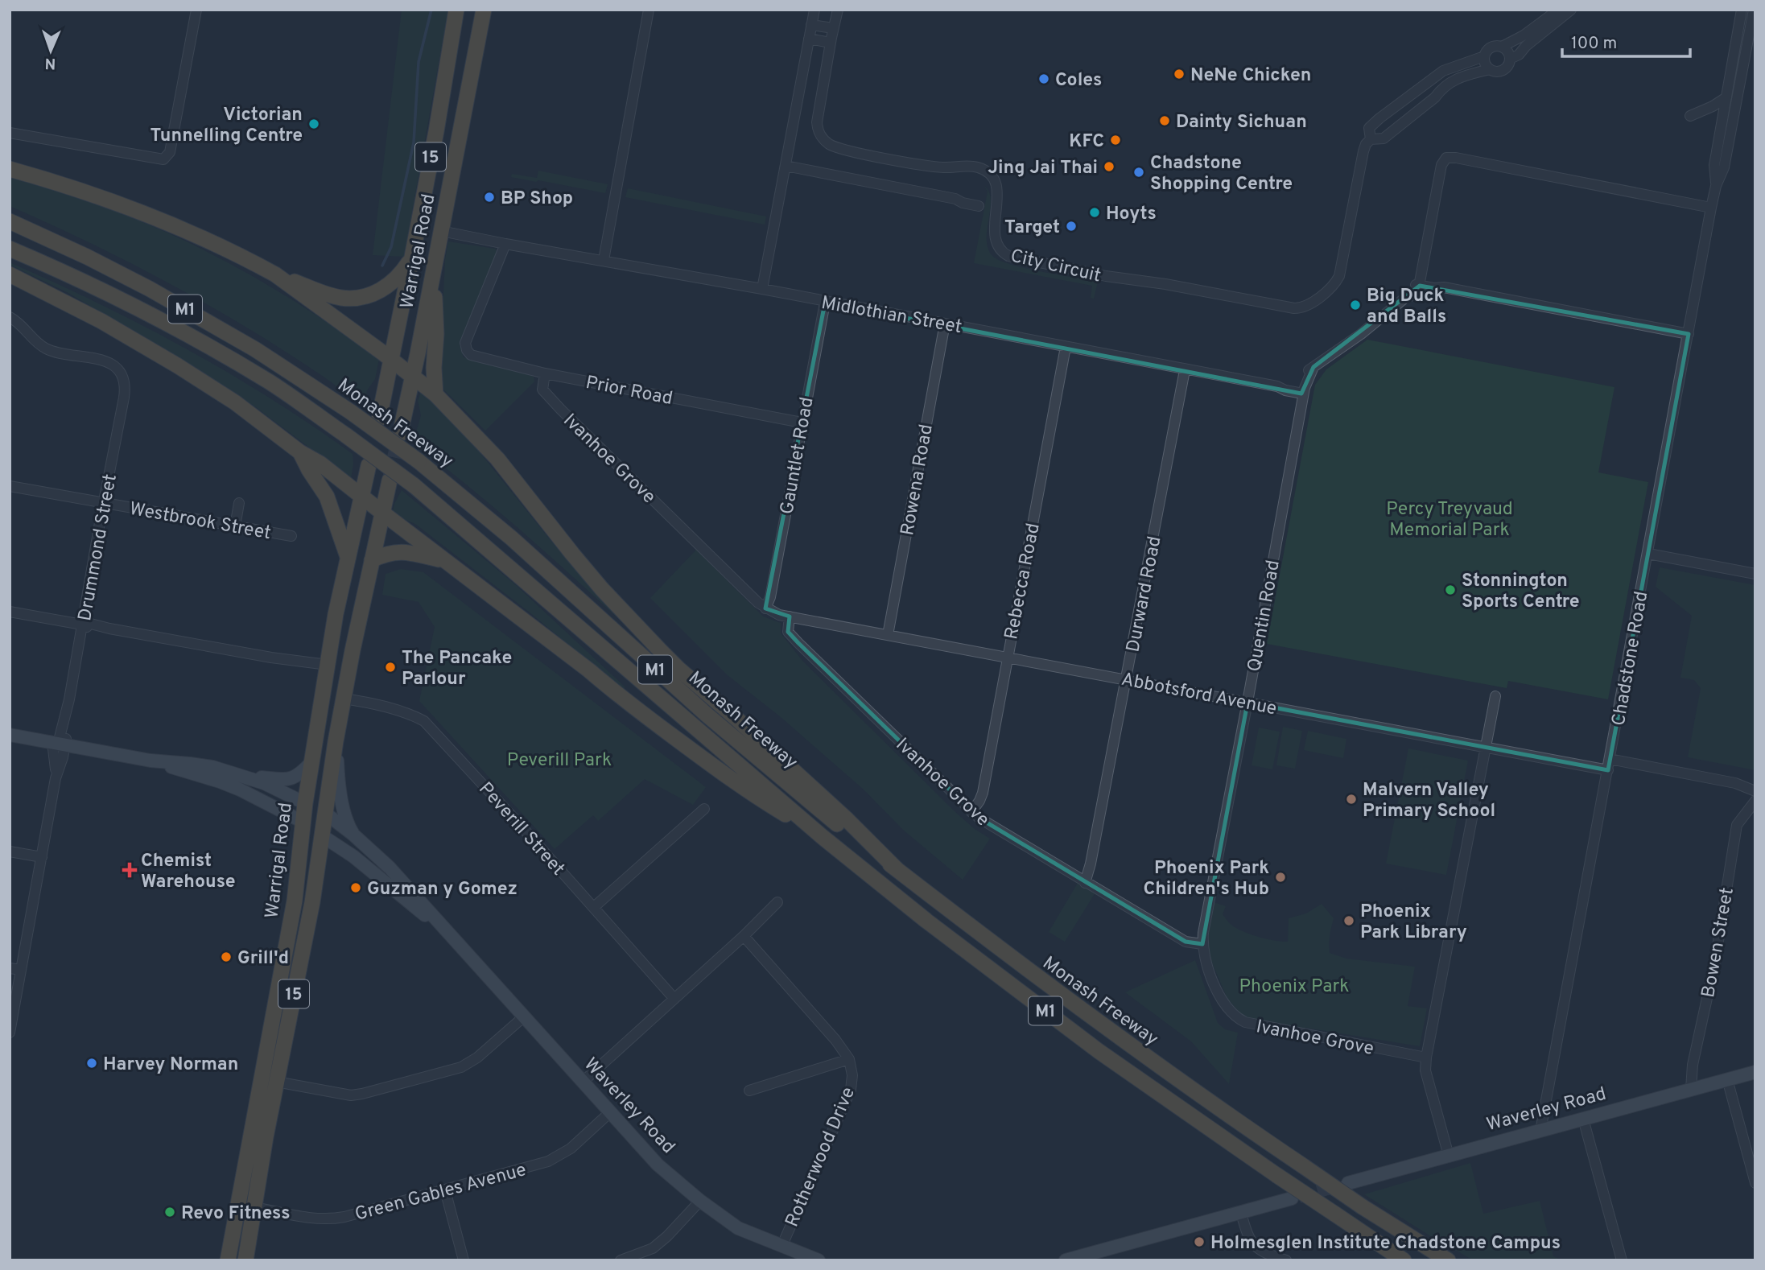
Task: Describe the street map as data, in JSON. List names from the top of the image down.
{
  "streets": {
    "highway": [
      "15",
      "Warrigal Road",
      "M1",
      "Monash Freeway",
      "Waverley Road"
    ],
    "street": [
      "City Circuit",
      "Midlothian Street",
      "Prior Road",
      "Gauntlet Road",
      "Ivanhoe Grove",
      "Rowena Road",
      "Westbrook Street",
      "Drummond Street",
      "Rebecca Road",
      "Durward Road",
      "Quentin Road",
      "Chadstone Road",
      "Abbotsford Avenue",
      "Peverill Street",
      "Bowen Street",
      "Rotherwood Drive",
      "Green Gables Avenue"
    ]
  },
  "crossings": [
    ["Warrigal Road", "Midlothian Street"],
    ["Warrigal Road", "Peverill Street"],
    ["Warrigal Road", "Waverley Road"],
    ["Warrigal Road", "Green Gables Avenue"],
    ["Midlothian Street", "Prior Road"],
    ["Midlothian Street", "Gauntlet Road"],
    ["Midlothian Street", "Rowena Road"],
    ["Midlothian Street", "Rebecca Road"],
    ["Midlothian Street", "Durward Road"],
    ["Midlothian Street", "Quentin Road"],
    ["Prior Road", "Gauntlet Road"],
    ["Prior Road", "Ivanhoe Grove"],
    ["Gauntlet Road", "Ivanhoe Grove"],
    ["Ivanhoe Grove", "Rebecca Road"],
    ["Ivanhoe Grove", "Durward Road"],
    ["Ivanhoe Grove", "Quentin Road"],
    ["Ivanhoe Grove", "Abbotsford Avenue"],
    ["Rowena Road", "Abbotsford Avenue"],
    ["Westbrook Street", "Drummond Street"],
    ["Drummond Street", "Waverley Road"],
    ["Rebecca Road", "Abbotsford Avenue"],
    ["Durward Road", "Abbotsford Avenue"],
    ["Quentin Road", "Abbotsford Avenue"],
    ["Chadstone Road", "Abbotsford Avenue"],
    ["Chadstone Road", "Waverley Road"],
    ["Bowen Street", "Waverley Road"],
    ["Waverley Road", "Rotherwood Drive"],
    ["Waverley Road", "Green Gables Avenue"]
  ],
  "parks": ["Percy Treyvaud Memorial Park", "Peverill Park", "Phoenix Park"],
  "places": {
    "other": [
      "NeNe Chicken",
      "Coles",
      "Dainty Sichuan",
      "Victorian Tunnelling Centre",
      "KFC",
      "Jing Jai Thai",
      "Chadstone Shopping Centre",
      "BP Shop",
      "Hoyts",
      "Target",
      "Big Duck and Balls",
      "Stonnington Sports Centre",
      "The Pancake Parlour",
      "Malvern Valley Primary School",
      "Phoenix Park Children's Hub",
      "Guzman y Gomez",
      "Phoenix Park Library",
      "Grill'd",
      "Harvey Norman",
      "Revo Fitness",
      "Holmesglen Institute Chadstone Campus"
    ],
    "health": ["Chemist Warehouse"]
  },
  "scale_bar": "100 m",
  "north": "bottom"
}
